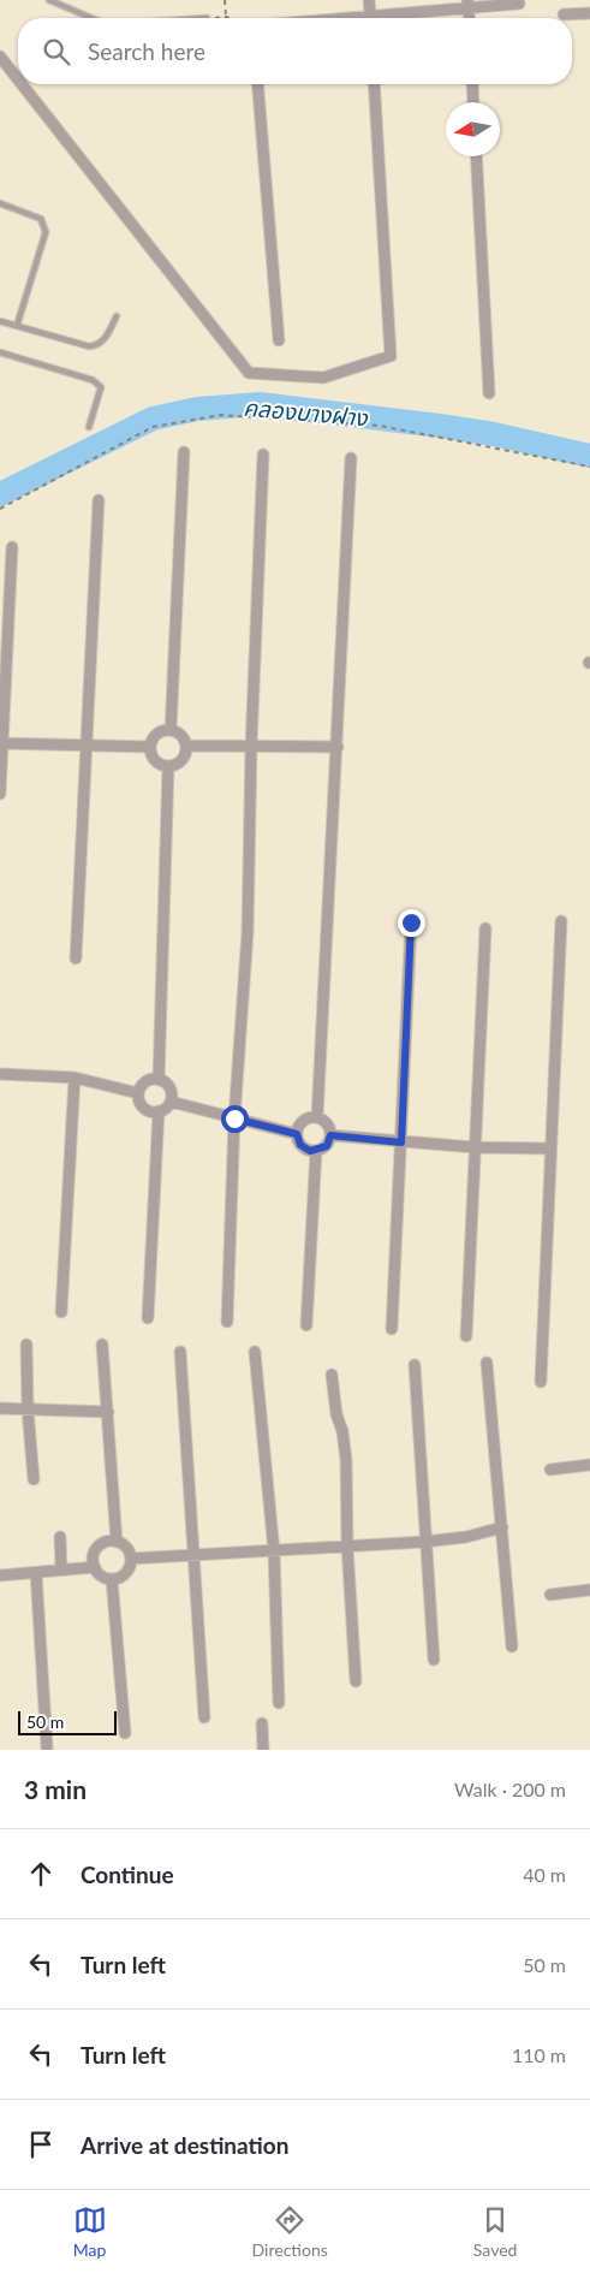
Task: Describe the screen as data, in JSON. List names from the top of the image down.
{
  "water": ["คลองบางฝาง"],
  "scale_bar": "50 m",
  "north": "left",
  "page": {
    "search": "Search here",
    "scale": "50 m",
    "heading": ["3 min", "Walk · 200 m"],
    "list": [
      ["Continue", "40 m"],
      ["Turn left", "50 m"],
      ["Turn left", "110 m"],
      "Arrive at destination"
    ],
    "nav": ["Map", "Directions", "Saved"]
  }
}
